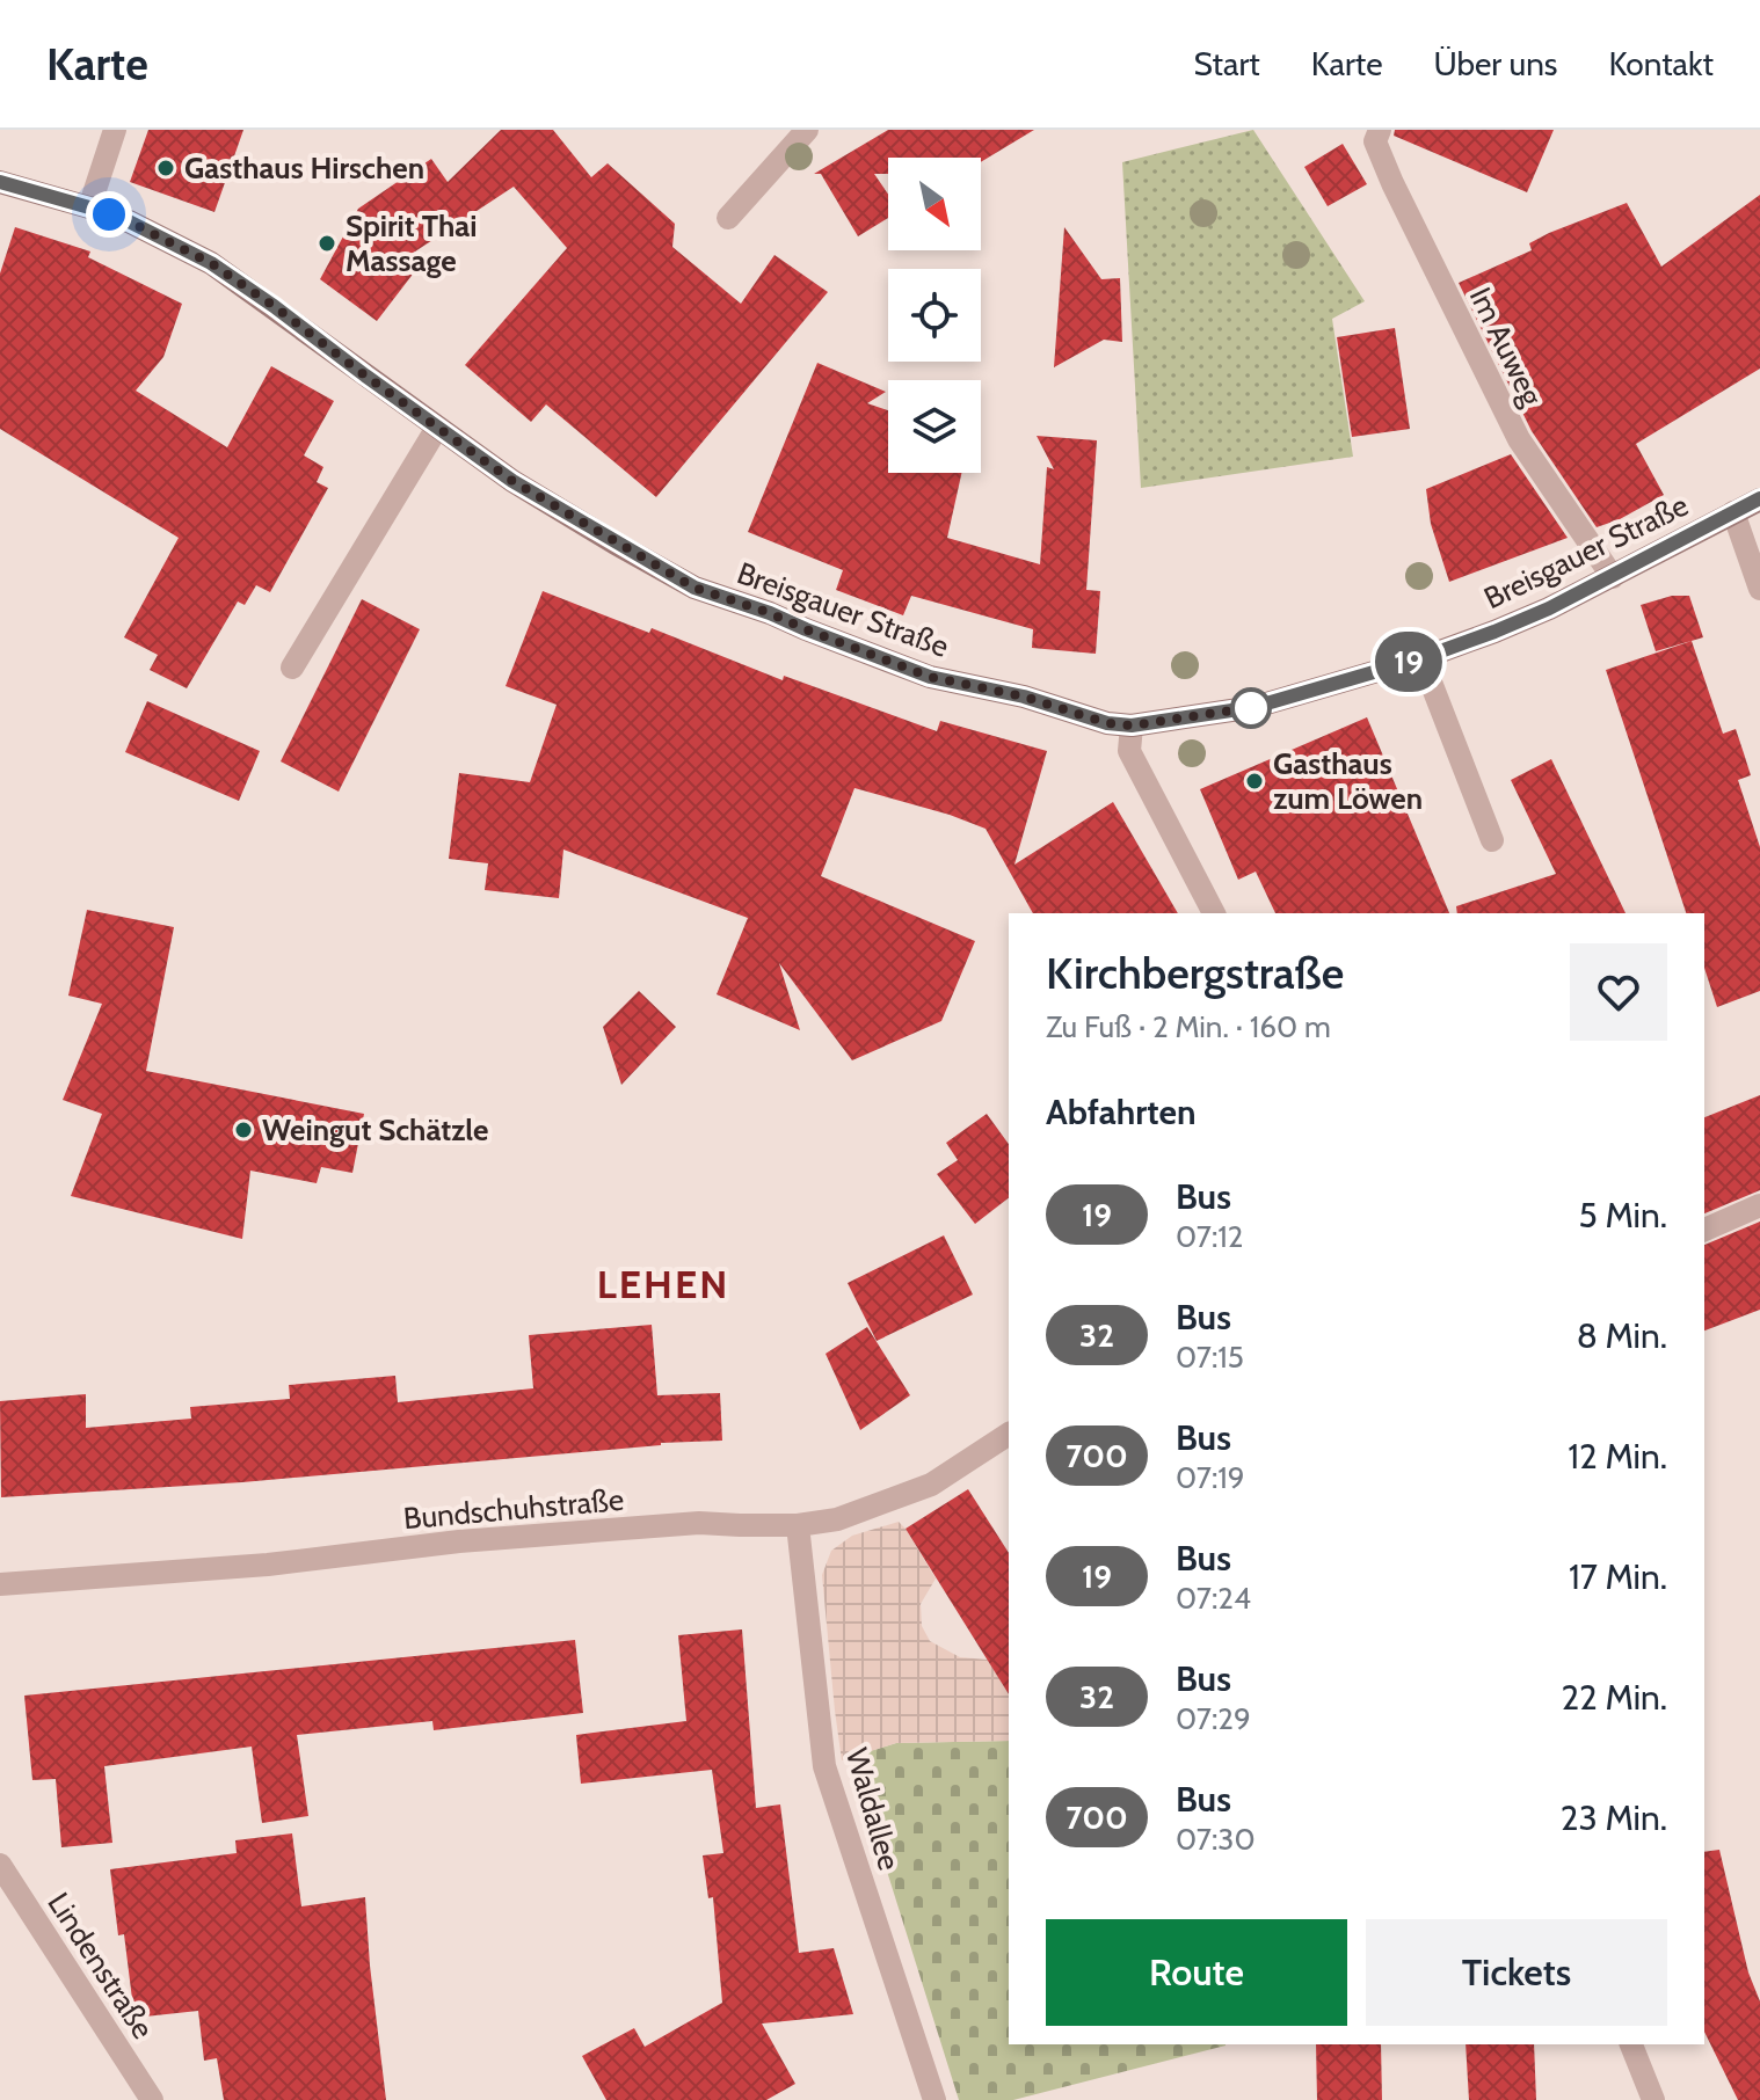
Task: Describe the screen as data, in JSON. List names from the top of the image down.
{
  "streets": {
    "street": [
      "Im Auweg",
      "Breisgauer Straße",
      "Bundschuhstraße",
      "Waldallee",
      "Lindenstraße"
    ]
  },
  "crossings": [
    ["Im Auweg", "Breisgauer Straße"],
    ["Bundschuhstraße", "Waldallee"]
  ],
  "districts": ["LEHEN"],
  "places": [
    "Gasthaus Hirschen",
    "Spirit Thai Massage",
    "Gasthaus zum Löwen",
    "Weingut Schätzle"
  ],
  "lines": ["bus line 19"],
  "north": "bottom right",
  "page": {
    "header": "Karte",
    "nav": [
      "Start",
      "Karte",
      "Über uns",
      "Kontakt"
    ],
    "on_map": "19",
    "heading": [
      ["Kirchbergstraße", "Zu Fuß · 2 Min. · 160 m"],
      "Abfahrten"
    ],
    "list": [
      {
        "mark": "19",
        "name": "Bus",
        "note": "07:12",
        "value": "5 Min."
      },
      {
        "mark": "32",
        "name": "Bus",
        "note": "07:15",
        "value": "8 Min."
      },
      {
        "mark": "700",
        "name": "Bus",
        "note": "07:19",
        "value": "12 Min."
      },
      {
        "mark": "19",
        "name": "Bus",
        "note": "07:24",
        "value": "17 Min."
      },
      {
        "mark": "32",
        "name": "Bus",
        "note": "07:29",
        "value": "22 Min."
      },
      {
        "mark": "700",
        "name": "Bus",
        "note": "07:30",
        "value": "23 Min."
      }
    ],
    "buttons": ["Route", "Tickets"]
  }
}
